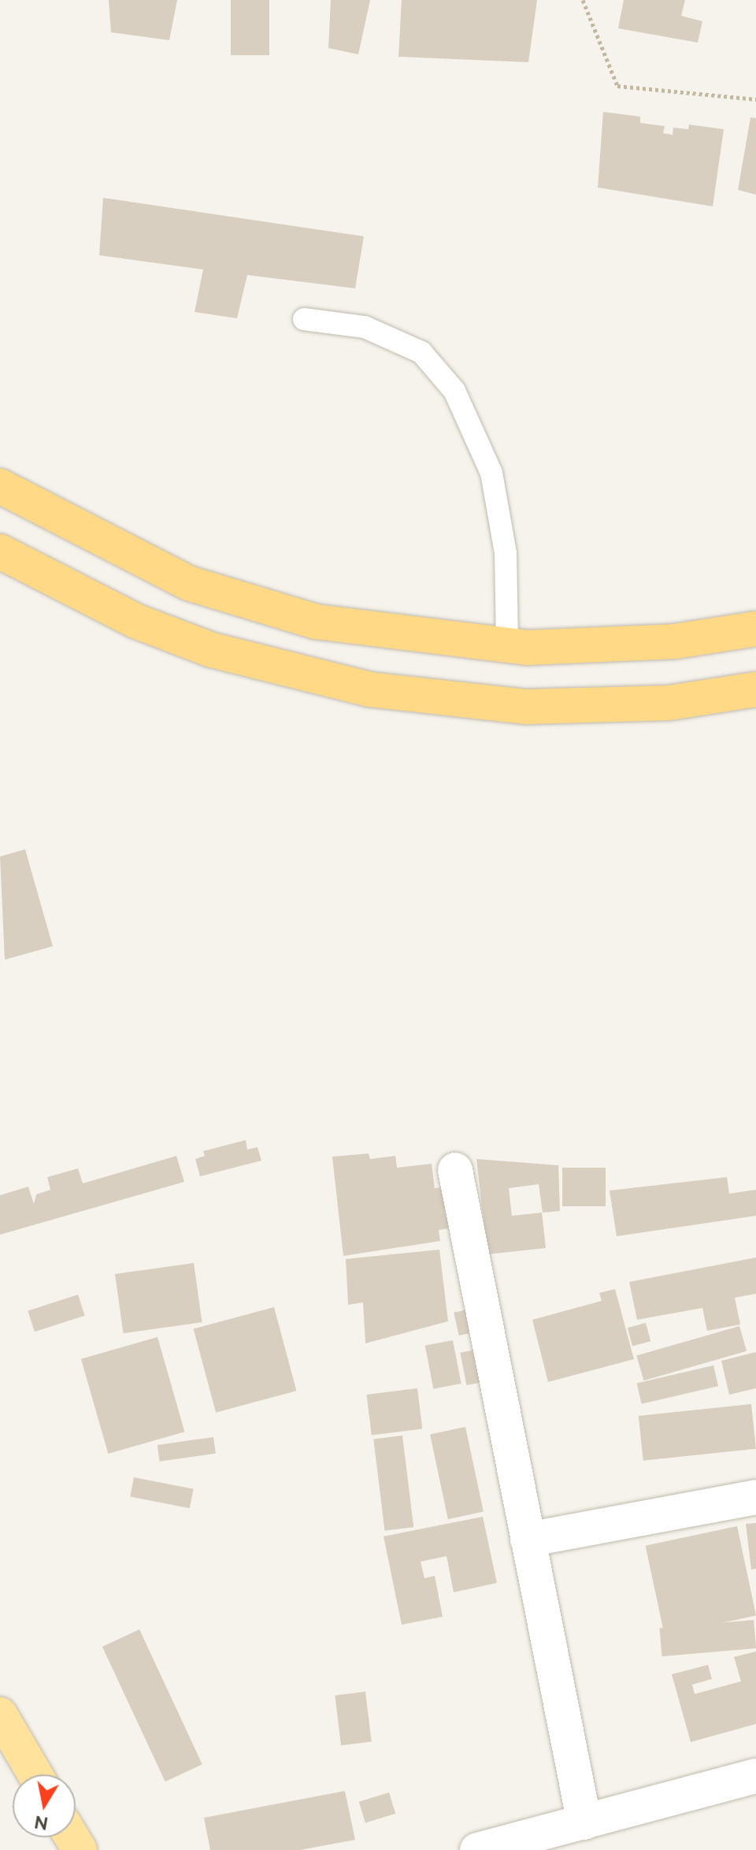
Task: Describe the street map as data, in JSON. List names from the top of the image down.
{
  "north": "bottom"
}
